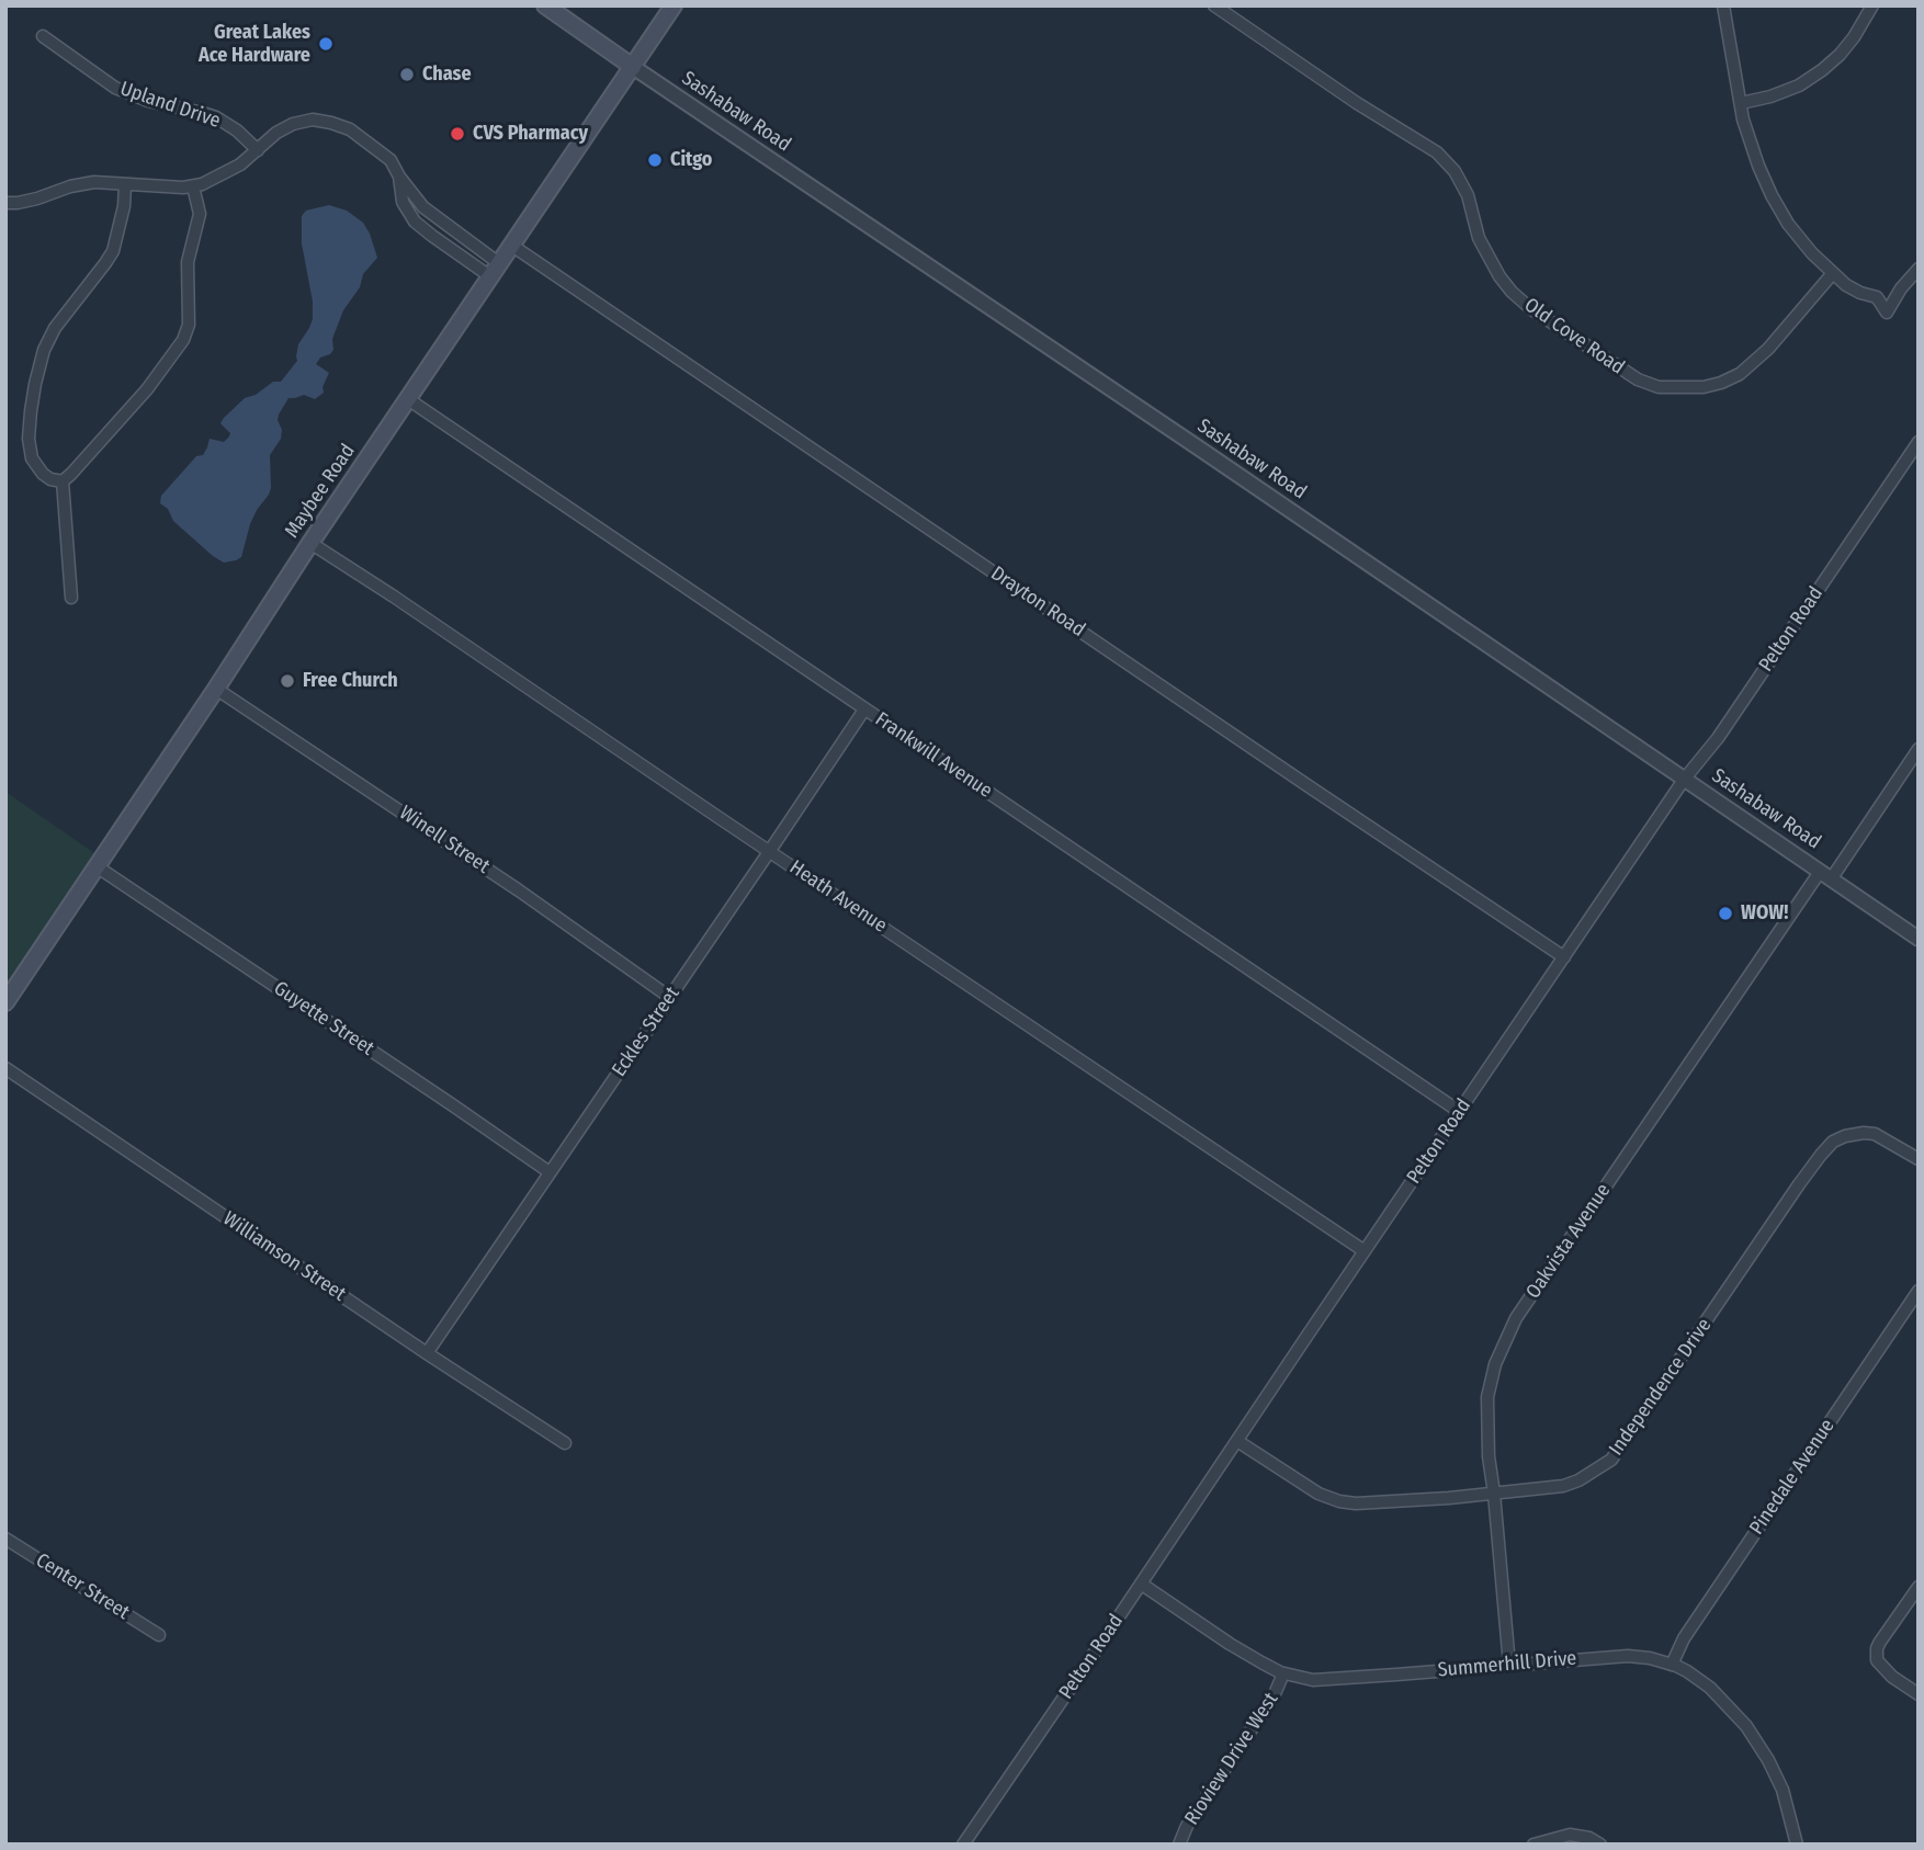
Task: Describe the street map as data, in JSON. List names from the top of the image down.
{
  "streets": {
    "main road": ["Sashabaw Road", "Maybee Road"],
    "street": [
      "Upland Drive",
      "Old Cove Road",
      "Drayton Road",
      "Pelton Road",
      "Frankwill Avenue",
      "Winell Street",
      "Heath Avenue",
      "Guyette Street",
      "Eckles Street",
      "Oakvista Avenue",
      "Williamson Street",
      "Independence Drive",
      "Pinedale Avenue",
      "Center Street",
      "Summerhill Drive",
      "Rioview Drive West"
    ]
  },
  "crossings": [
    ["Sashabaw Road", "Maybee Road"],
    ["Sashabaw Road", "Pelton Road"],
    ["Sashabaw Road", "Oakvista Avenue"],
    ["Maybee Road", "Drayton Road"],
    ["Maybee Road", "Frankwill Avenue"],
    ["Maybee Road", "Winell Street"],
    ["Maybee Road", "Heath Avenue"],
    ["Maybee Road", "Guyette Street"],
    ["Drayton Road", "Pelton Road"],
    ["Pelton Road", "Frankwill Avenue"],
    ["Pelton Road", "Heath Avenue"],
    ["Pelton Road", "Independence Drive"],
    ["Pelton Road", "Summerhill Drive"],
    ["Frankwill Avenue", "Eckles Street"],
    ["Winell Street", "Eckles Street"],
    ["Heath Avenue", "Eckles Street"],
    ["Guyette Street", "Eckles Street"],
    ["Eckles Street", "Williamson Street"],
    ["Oakvista Avenue", "Independence Drive"],
    ["Oakvista Avenue", "Summerhill Drive"],
    ["Pinedale Avenue", "Summerhill Drive"],
    ["Summerhill Drive", "Rioview Drive West"]
  ],
  "places": [
    "Great Lakes Ace Hardware",
    "Chase",
    "CVS Pharmacy",
    "Citgo",
    "Free Church",
    "WOW!"
  ]
}
